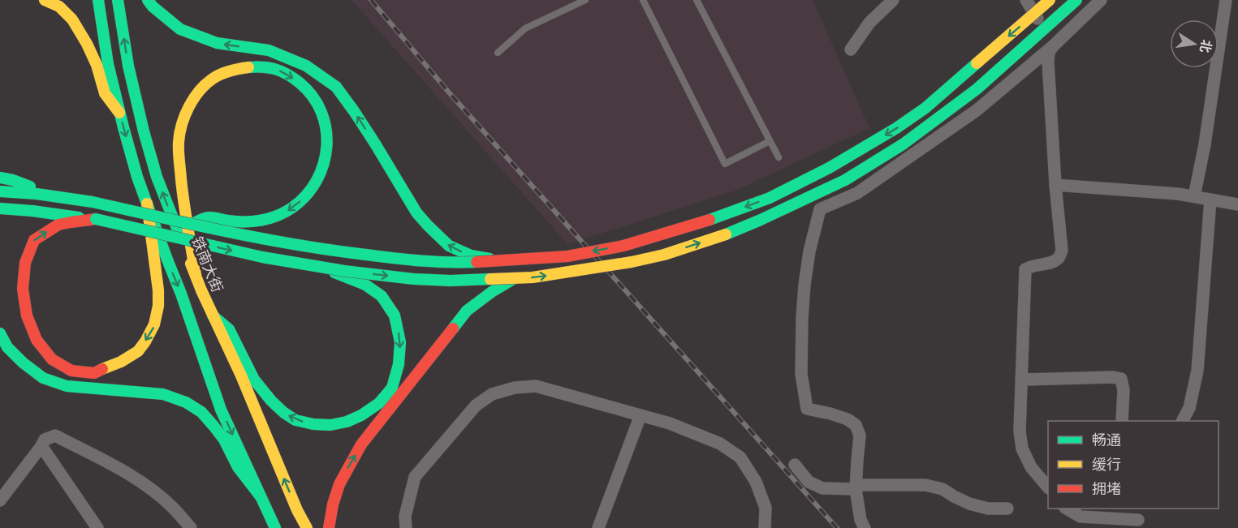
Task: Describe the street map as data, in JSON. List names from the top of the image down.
{
  "streets": {
    "main road": ["铁南大街"]
  },
  "legend": ["畅通", "缓行", "拥堵"],
  "north": "right"
}
